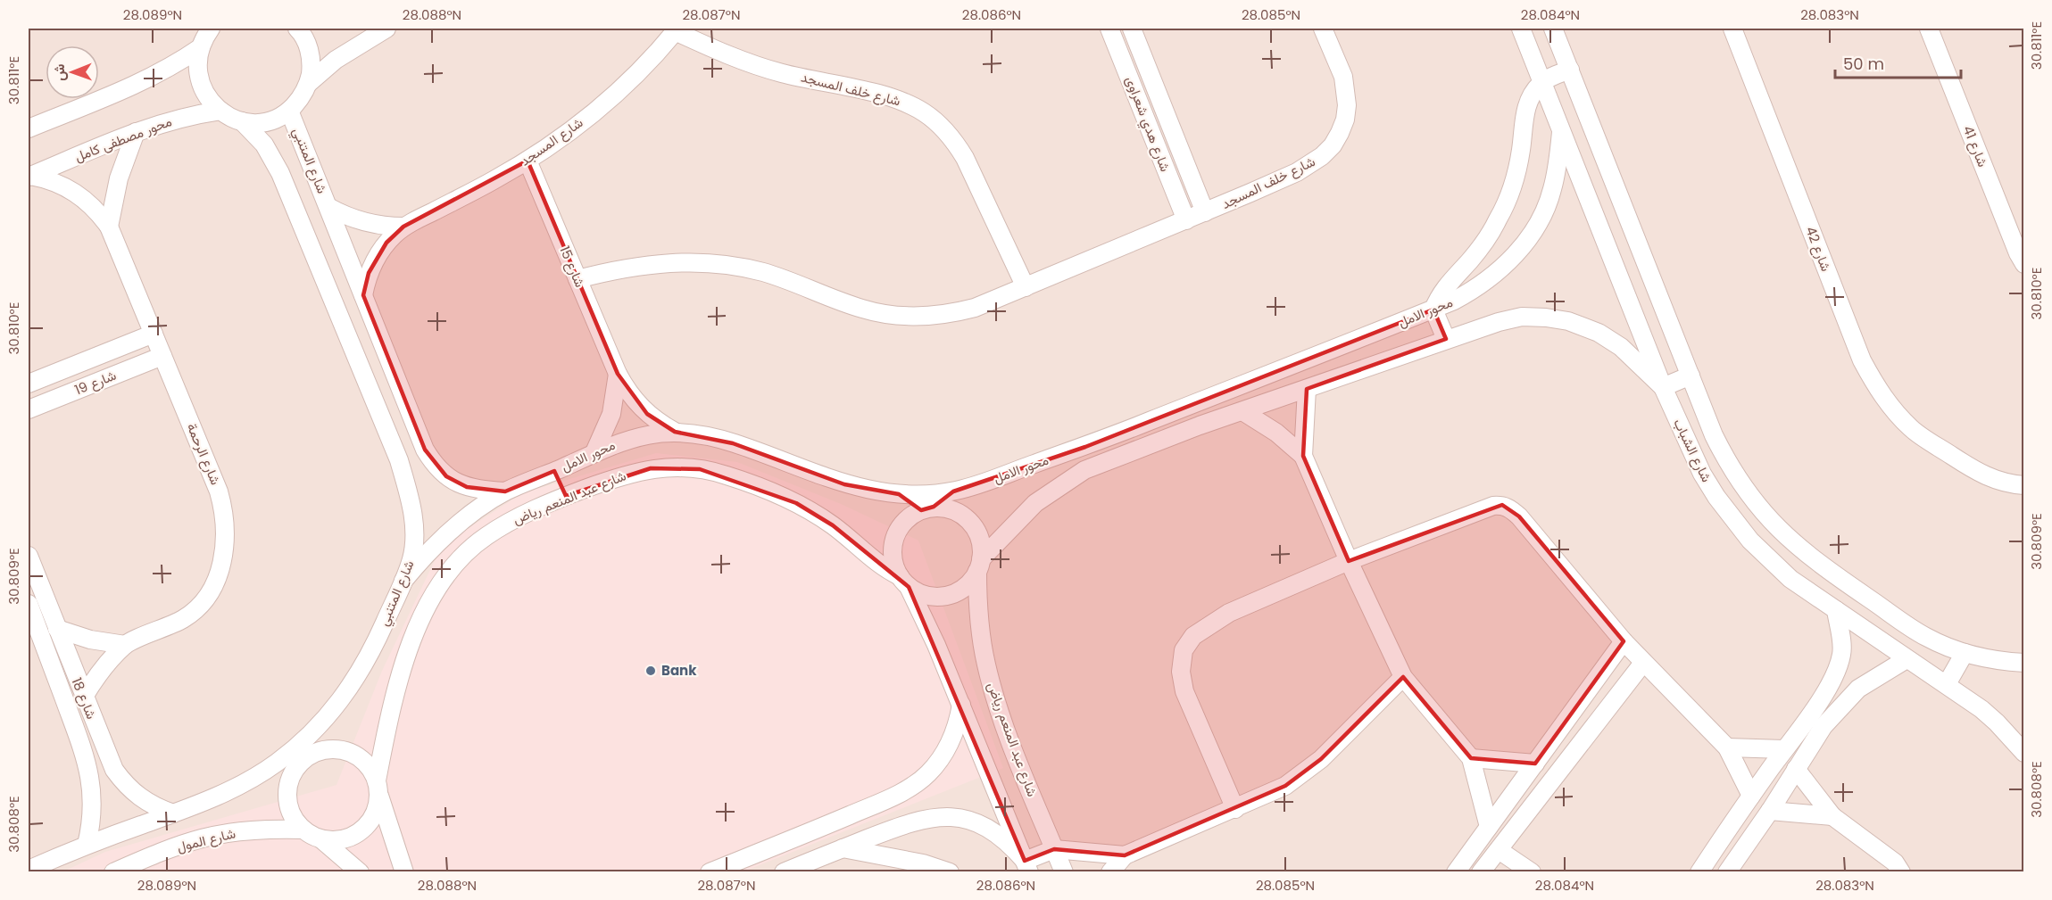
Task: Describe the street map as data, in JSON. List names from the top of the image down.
{
  "streets": {
    "street": [
      "شارع خلف المسجد",
      "شارع هدي شعراوى",
      "محور مصطفى كامل",
      "شارع المسجد",
      "شارع 41",
      "شارع المتنبي",
      "شارع 42",
      "شارع 15",
      "محور الامل",
      "شارع 19",
      "شارع الشباب",
      "شارع الرحمة",
      "شارع عبد المنعم رياض",
      "شارع 18",
      "شارع المول"
    ]
  },
  "crossings": [
    ["شارع خلف المسجد", "شارع هدي شعراوى"],
    ["شارع خلف المسجد", "شارع المسجد"],
    ["شارع خلف المسجد", "شارع 15"],
    ["محور مصطفى كامل", "شارع الرحمة"],
    ["شارع المسجد", "شارع المتنبي"],
    ["شارع المسجد", "شارع 15"],
    ["شارع المتنبي", "محور الامل"],
    ["شارع المتنبي", "شارع 18"],
    ["شارع 15", "محور الامل"],
    ["محور الامل", "شارع الشباب"],
    ["شارع 19", "شارع الرحمة"],
    ["شارع الرحمة", "شارع 18"],
    ["شارع عبد المنعم رياض", "شارع المول"]
  ],
  "places": ["Bank"],
  "scale_bar": "50 m",
  "north": "left",
  "coordinates": [
    "28.089°N",
    "28.088°N",
    "28.087°N",
    "28.086°N",
    "28.085°N",
    "28.084°N",
    "28.083°N",
    "30.811°E",
    "30.810°E",
    "30.809°E",
    "30.808°E"
  ]
}
